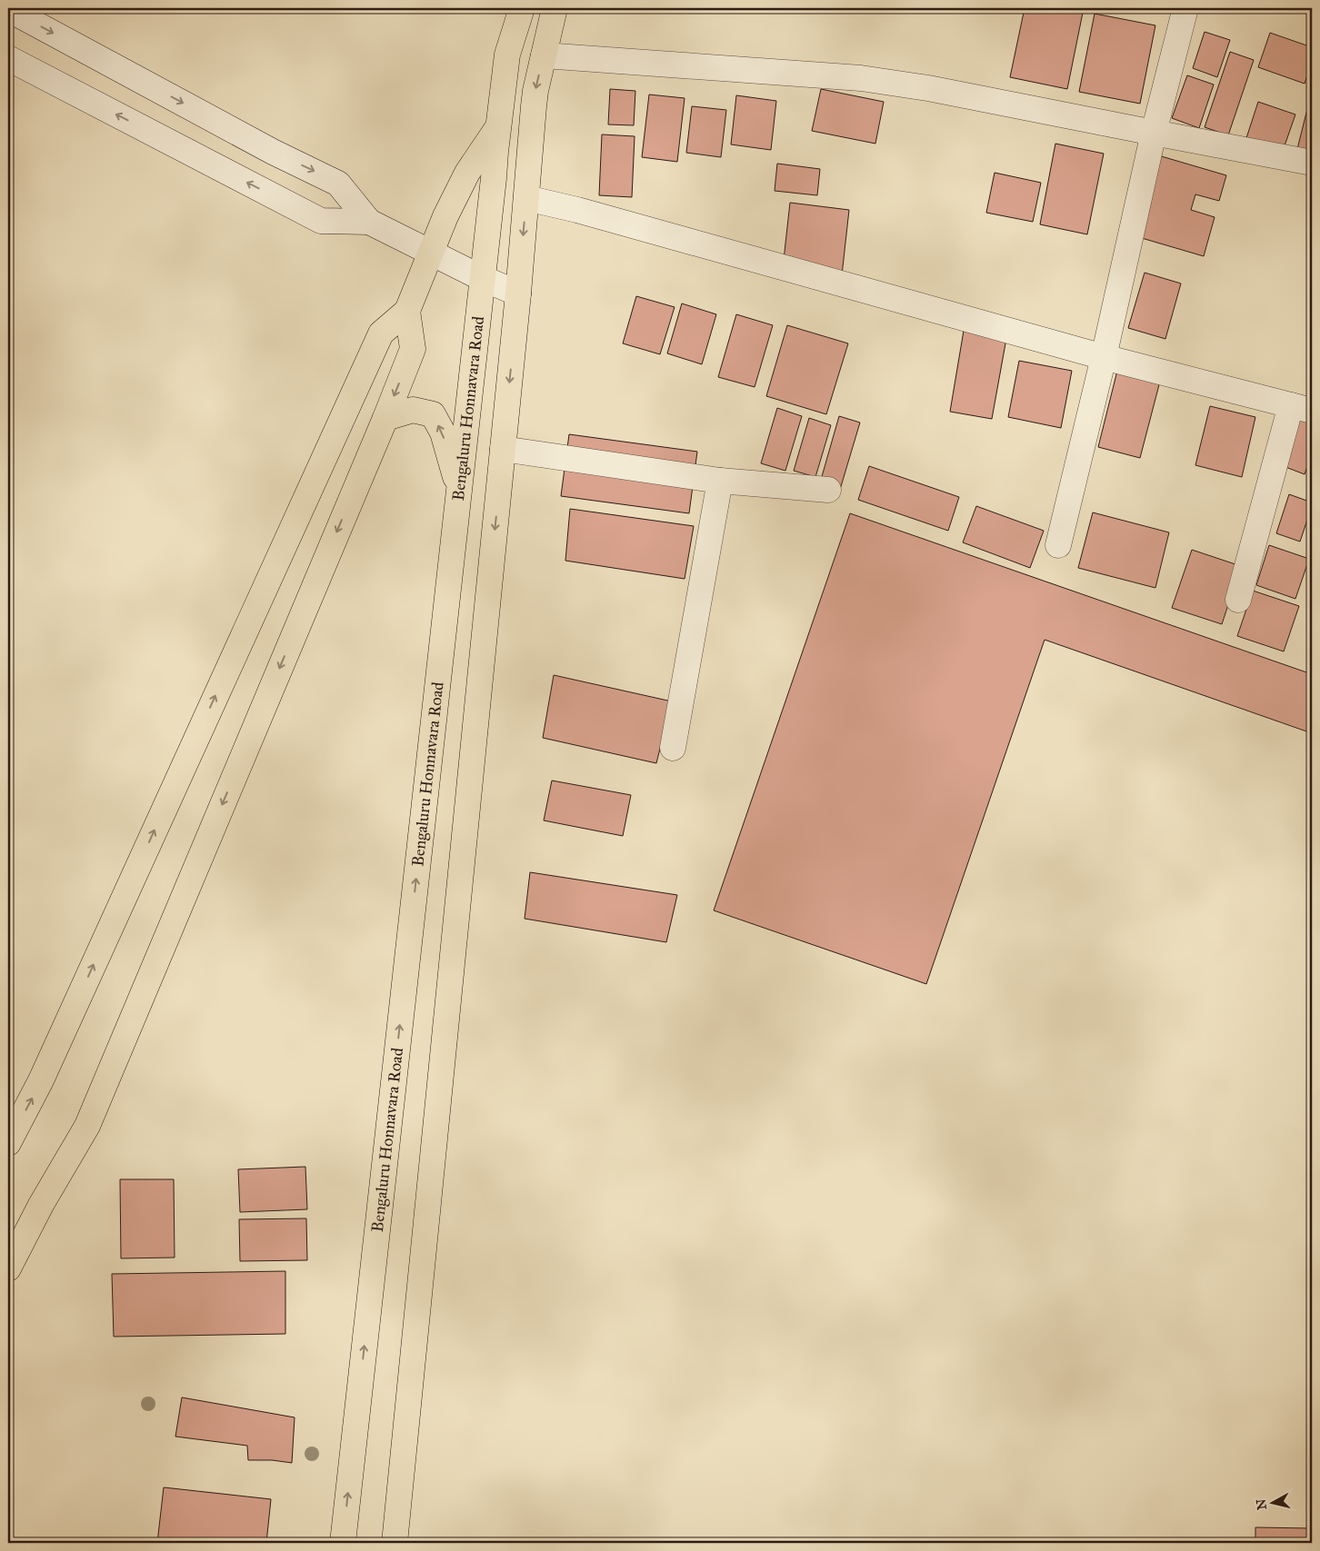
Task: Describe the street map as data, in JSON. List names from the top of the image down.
{
  "streets": {
    "main road": ["Bengaluru Honnavara Road"]
  },
  "north": "left"
}
